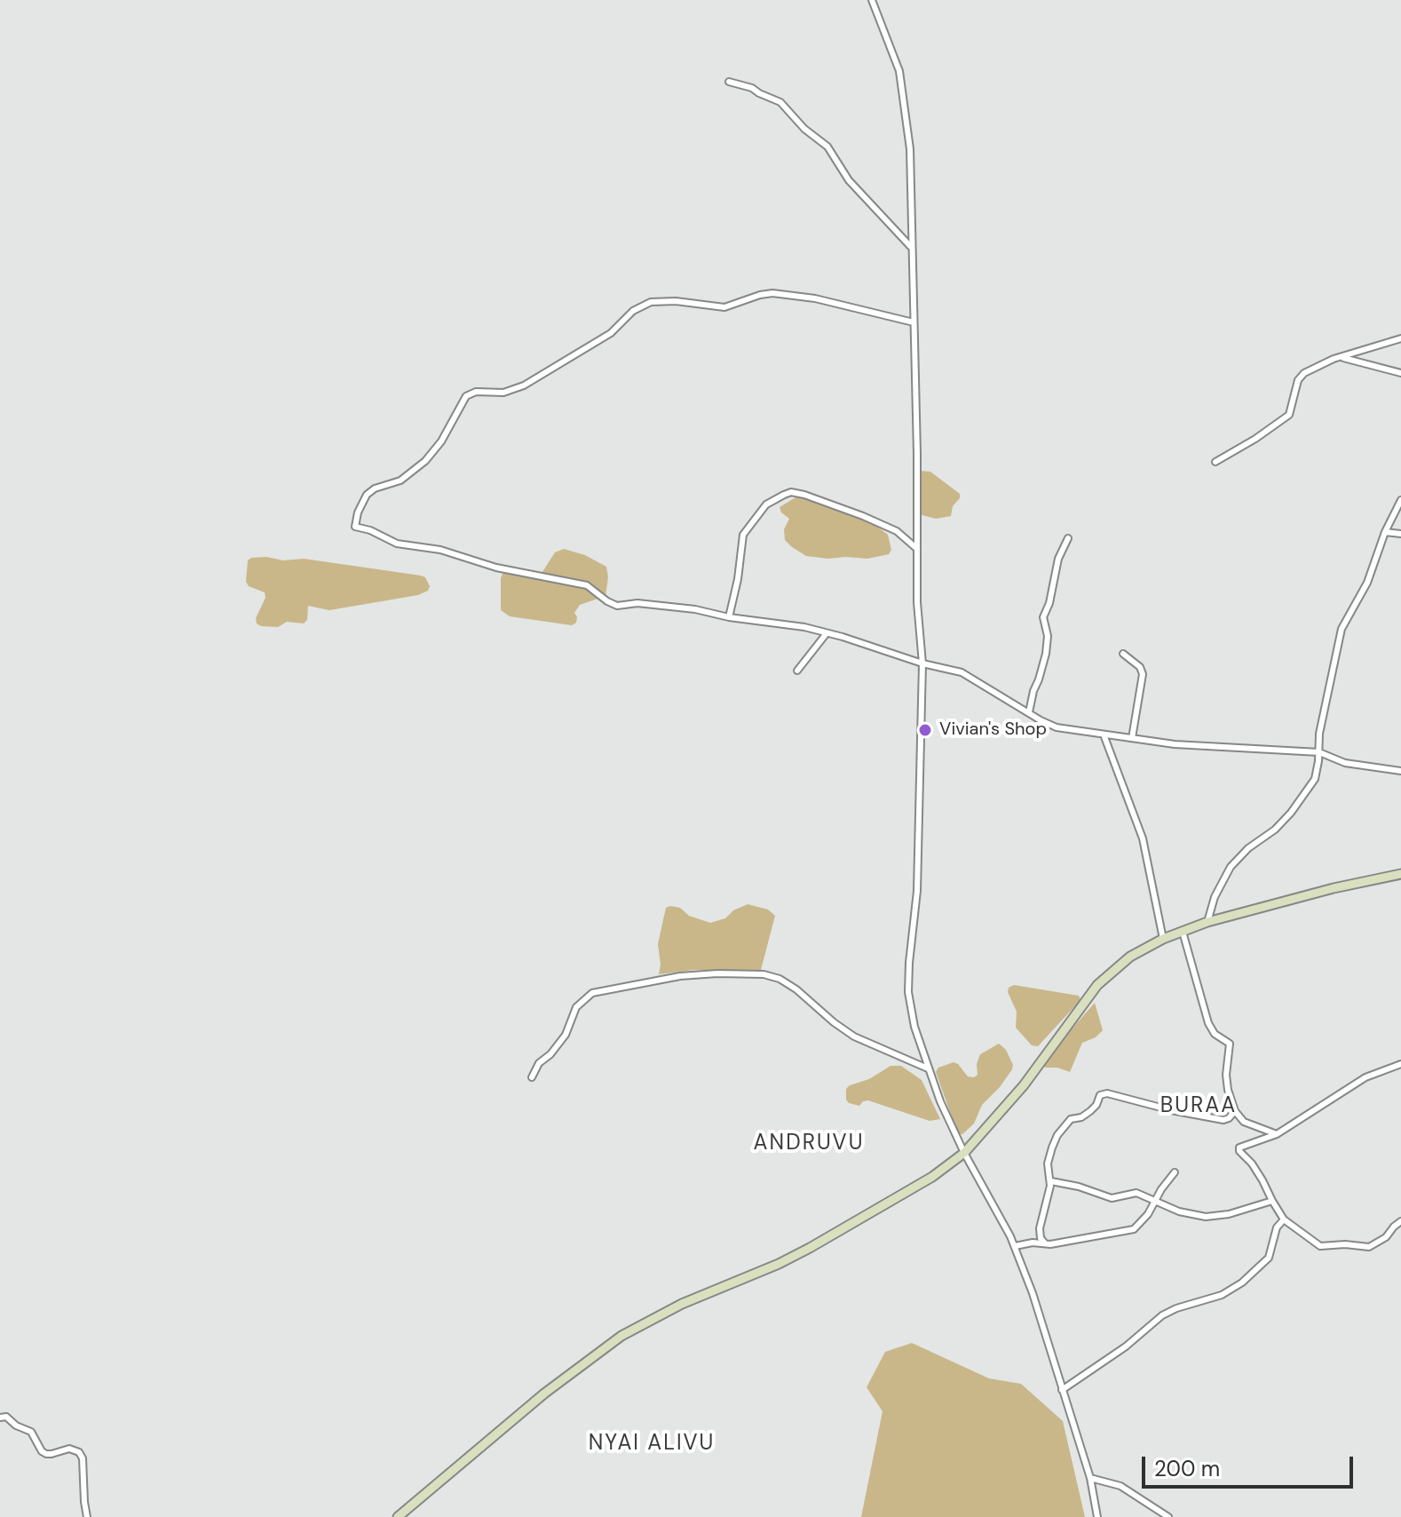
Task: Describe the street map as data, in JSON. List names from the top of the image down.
{
  "districts": ["BURAA", "ANDRUVU", "NYAI ALIVU"],
  "places": ["Vivian's Shop"],
  "scale_bar": "200 m"
}
